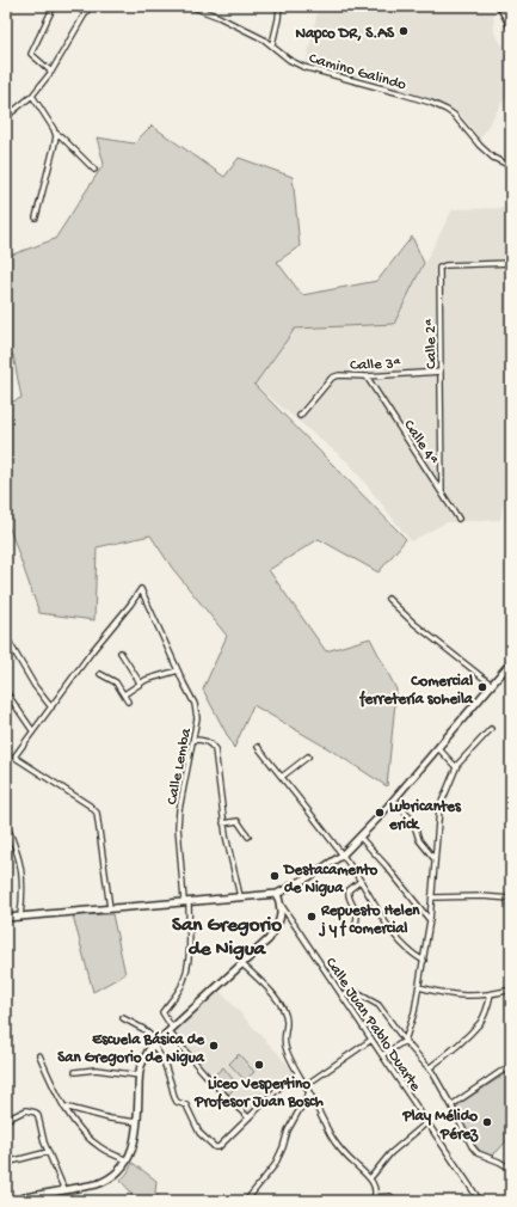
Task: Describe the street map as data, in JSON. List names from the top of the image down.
{
  "streets": {
    "street": [
      "Camino Galindo",
      "Calle 2ª",
      "Calle 3ª",
      "Calle 4ª",
      "Calle Lemba",
      "Calle Juan Pablo Duarte"
    ]
  },
  "crossings": [
    ["Calle 2ª", "Calle 3ª"],
    ["Calle 2ª", "Calle 4ª"],
    ["Calle 3ª", "Calle 4ª"]
  ],
  "districts": ["San Gregorio de Nigua"],
  "places": [
    "Napco DR, S.AS",
    "Comercial ferretería soheila",
    "Lubricantes erick",
    "Destacamento de Nigua",
    "Repuesto Helen j y f comercial",
    "Escuela Básica de San Gregorio de Nigua",
    "Liceo Vespertino Profesor Juan Bosch",
    "Play Mélido Pérez"
  ]
}
